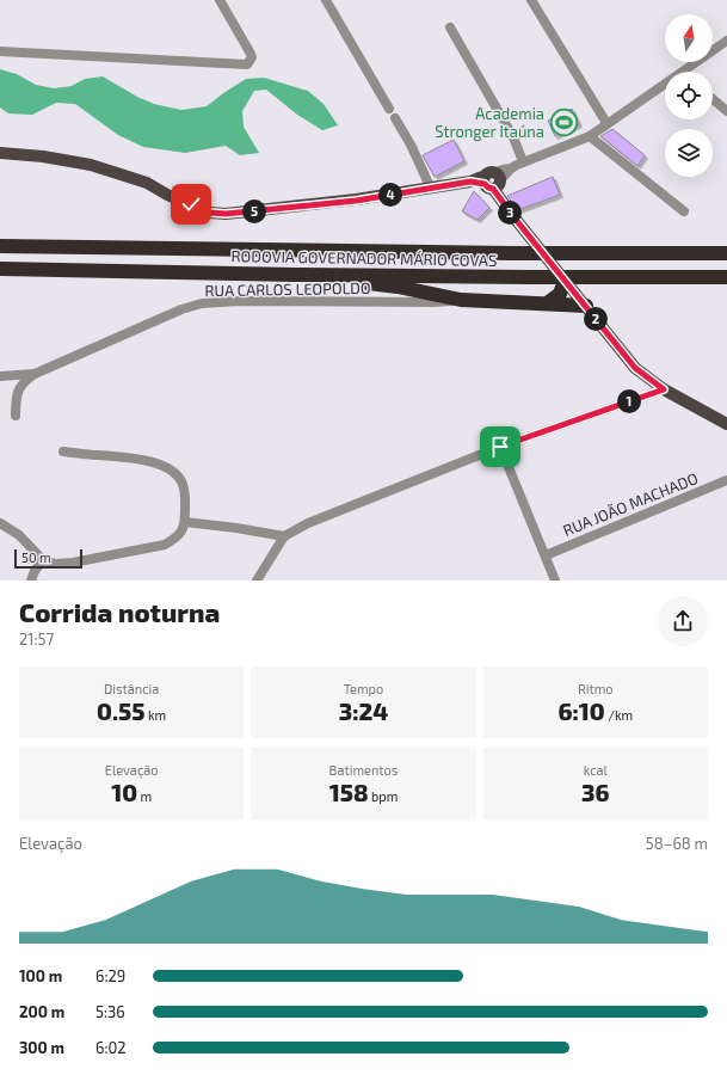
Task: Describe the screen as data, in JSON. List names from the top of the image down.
{
  "streets": {
    "highway": ["RODOVIA GOVERNADOR MÁRIO COVAS"],
    "street": ["RUA CARLOS LEOPOLDO", "RUA JOÃO MACHADO"]
  },
  "places": {
    "sports": ["Academia Stronger Itaúna"]
  },
  "scale_bar": "50 m",
  "north": "top",
  "page": {
    "pins": [
      "4",
      "5",
      "3",
      "2",
      "1"
    ],
    "scale": "50 m",
    "heading": ["Corrida noturna", "21:57"],
    "stats": [
      ["Distância", "0.55 km"],
      ["Tempo", "3:24"],
      ["Ritmo", "6:10 /km"],
      ["Elevação", "10 m"],
      ["Batimentos", "158 bpm"],
      ["kcal", "36"]
    ],
    "chart": ["Elevação", "58–68 m"],
    "list": [
      {
        "name": "100 m",
        "note": "6:29"
      },
      {
        "name": "200 m",
        "note": "5:36"
      },
      {
        "name": "300 m",
        "note": "6:02"
      }
    ]
  }
}
